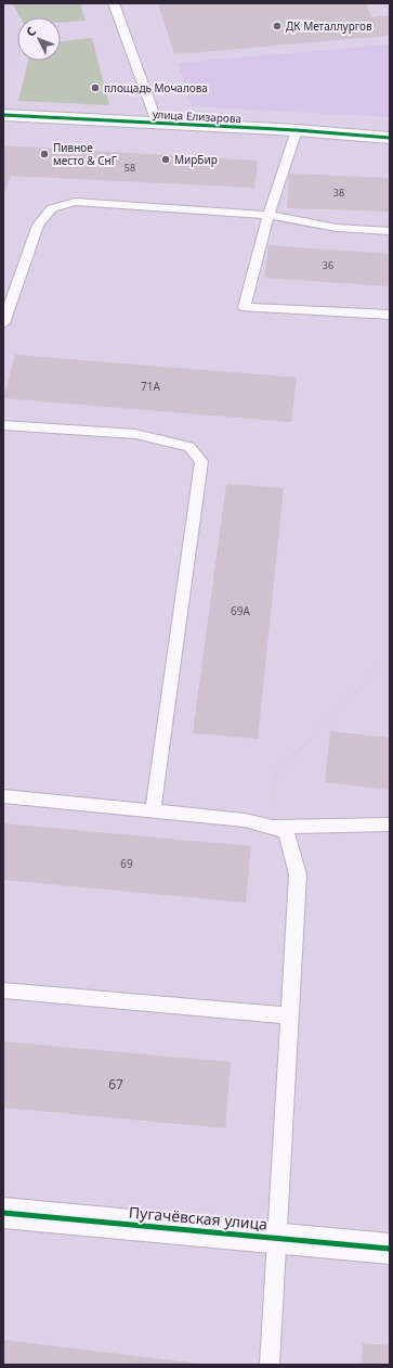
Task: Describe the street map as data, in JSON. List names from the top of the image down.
{
  "streets": {
    "street": ["улица Елизарова", "Пугачёвская улица"]
  },
  "places": [
    "ДК Металлургов",
    "площадь Мочалова",
    "Пивное место & СнГ",
    "МирБир"
  ],
  "house_numbers": [
    "58",
    "38",
    "36",
    "71А",
    "69А",
    "69",
    "67"
  ],
  "north": "top left"
}
